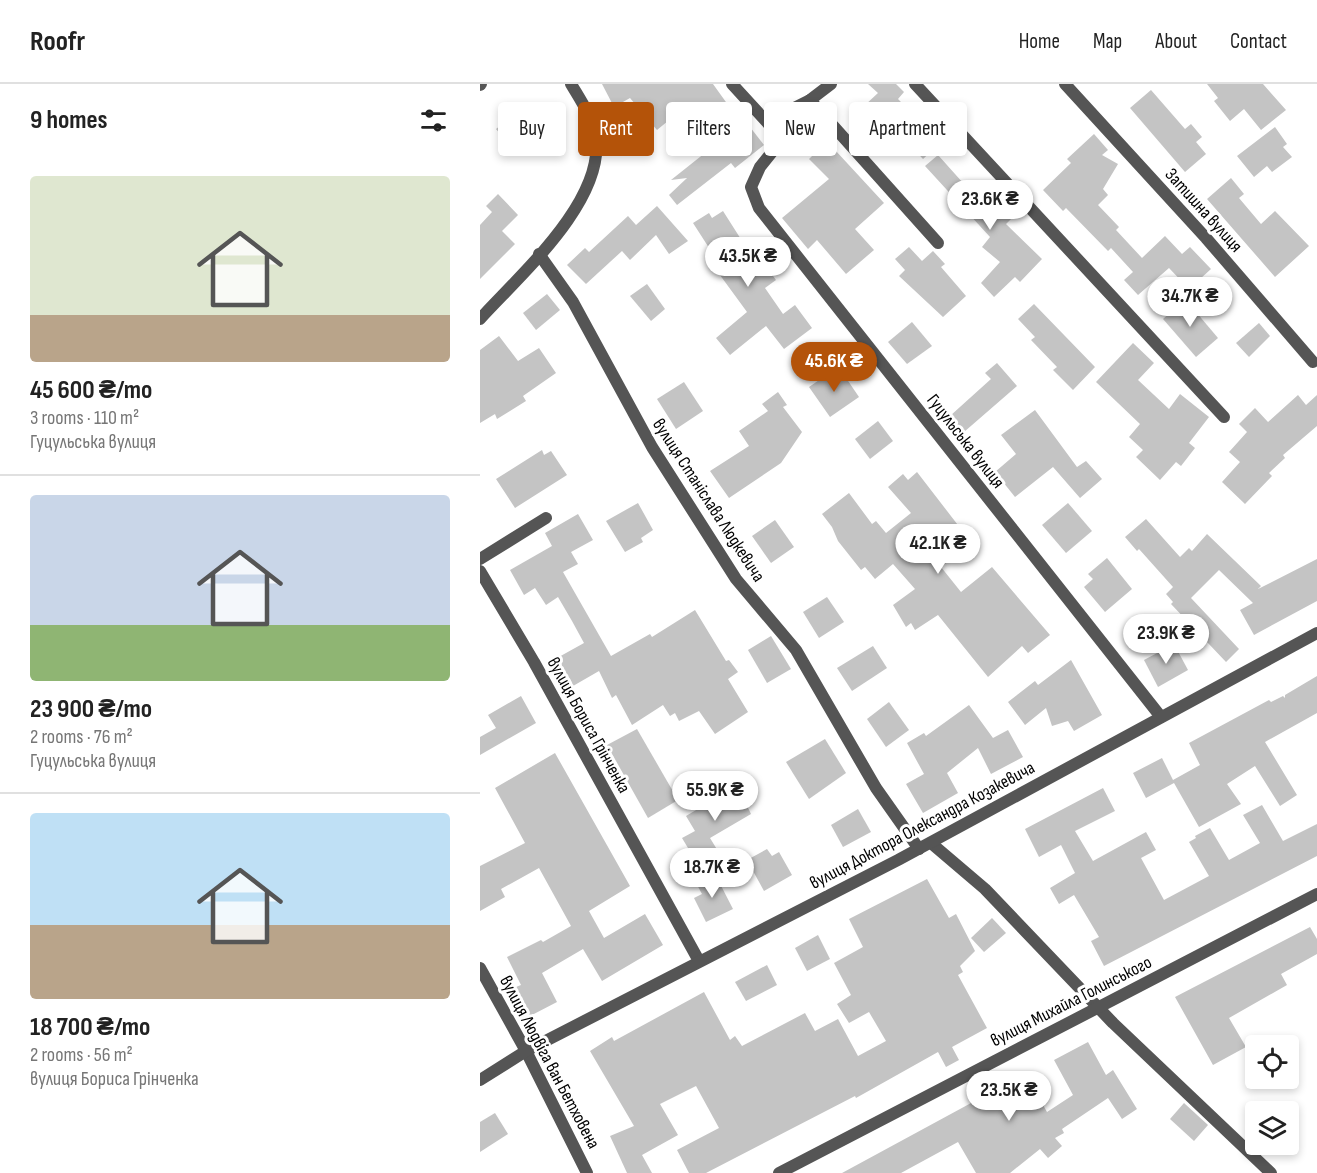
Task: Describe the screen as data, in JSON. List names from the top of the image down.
{
  "streets": {
    "street": [
      "Затишна вулиця",
      "Гуцульська вулиця",
      "вулиця Станіслава Людкевича",
      "вулиця Бориса Грінченка",
      "вулиця Доктора Олександра Козакевича",
      "вулиця Михайла Голинського",
      "вулиця Людвіга ван Бетховена"
    ]
  },
  "crossings": [
    ["Гуцульська вулиця", "вулиця Доктора Олександра Козакевича"],
    ["вулиця Станіслава Людкевича", "вулиця Доктора Олександра Козакевича"],
    ["вулиця Бориса Грінченка", "вулиця Доктора Олександра Козакевича"],
    ["вулиця Доктора Олександра Козакевича", "вулиця Людвіга ван Бетховена"]
  ],
  "page": {
    "header": "Roofr",
    "nav": [
      "Home",
      "Map",
      "About",
      "Contact"
    ],
    "heading": "9 homes",
    "chip": [
      "Buy",
      "Rent",
      "Filters",
      "New",
      "Apartment"
    ],
    "list": [
      {
        "name": "45 600 ₴/mo",
        "note": "3 rooms · 110 m² · Гуцульська вулиця"
      },
      {
        "name": "23 900 ₴/mo",
        "note": "2 rooms · 76 m² · Гуцульська вулиця"
      },
      {
        "name": "18 700 ₴/mo",
        "note": "2 rooms · 56 m² · вулиця Бориса Грінченка"
      }
    ],
    "price": [
      "23.6K ₴",
      "43.5K ₴",
      "34.7K ₴",
      "45.6K ₴",
      "42.1K ₴",
      "23.9K ₴",
      "55.9K ₴",
      "18.7K ₴",
      "23.5K ₴"
    ]
  }
}
